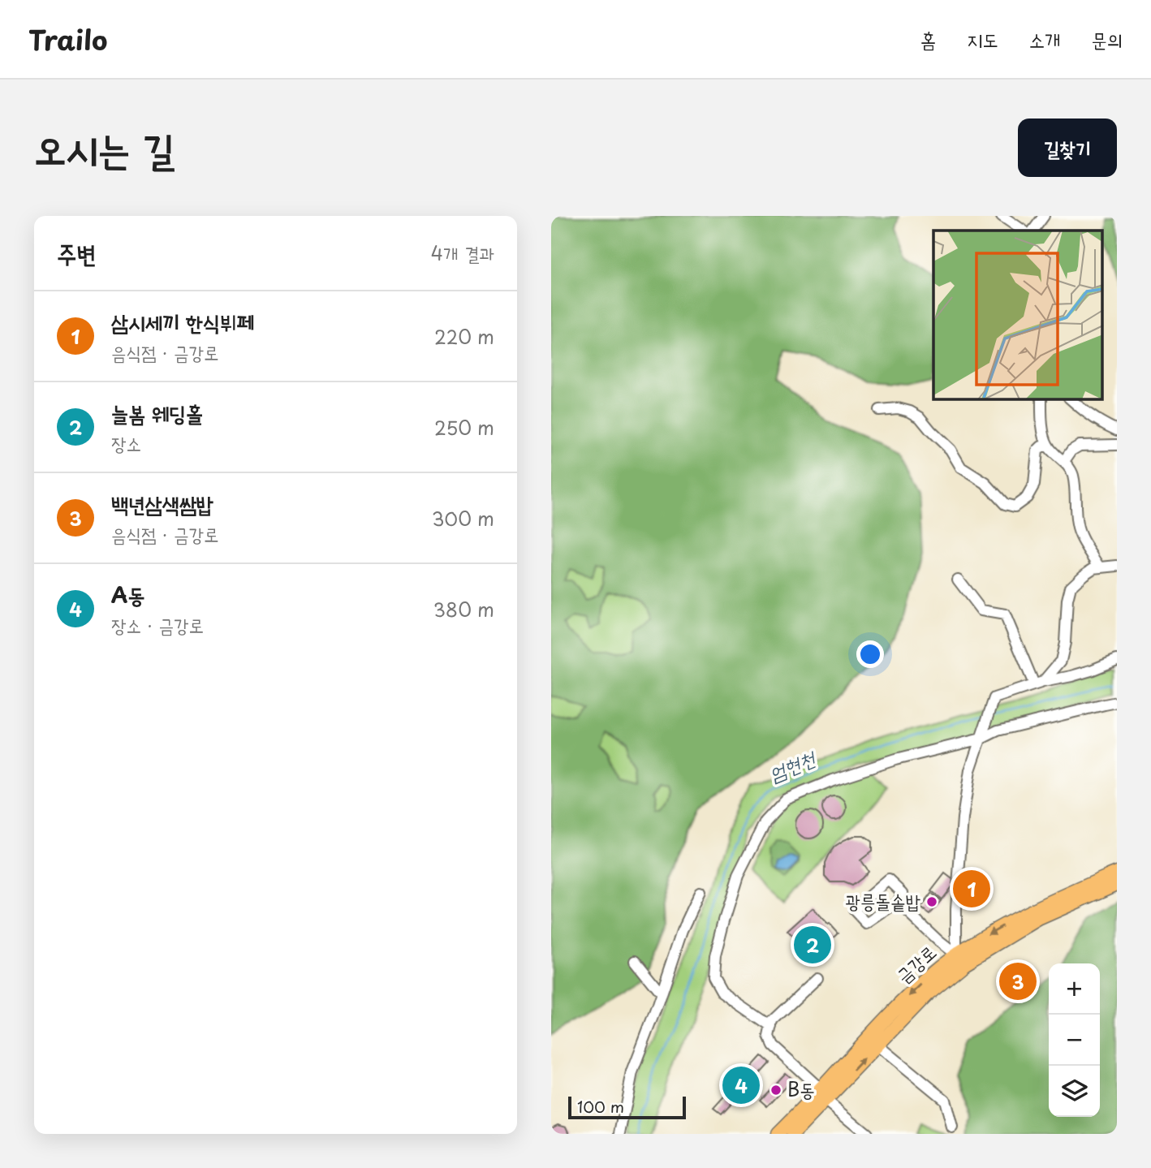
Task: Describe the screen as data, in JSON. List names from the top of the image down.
{
  "streets": {
    "main road": ["금강로"]
  },
  "water": ["엄현천"],
  "places": ["광릉돌솥밥", "B동"],
  "scale_bar": "100 m",
  "page": {
    "header": "Trailo",
    "nav": [
      "홈",
      "지도",
      "소개",
      "문의"
    ],
    "title": "오시는 길",
    "buttons": "길찾기",
    "heading": ["주변", "4개 결과"],
    "list": [
      {
        "mark": "1",
        "name": "삼시세끼 한식뷔페",
        "note": "음식점 · 금강로",
        "value": "220 m"
      },
      {
        "mark": "2",
        "name": "늘봄 웨딩홀",
        "note": "장소",
        "value": "250 m"
      },
      {
        "mark": "3",
        "name": "백년삼색쌈밥",
        "note": "음식점 · 금강로",
        "value": "300 m"
      },
      {
        "mark": "4",
        "name": "A동",
        "note": "장소 · 금강로",
        "value": "380 m"
      }
    ],
    "pins": [
      "1",
      "2",
      "3",
      "4"
    ],
    "map_buttons": ["+", "−"],
    "scale": "100 m"
  }
}
